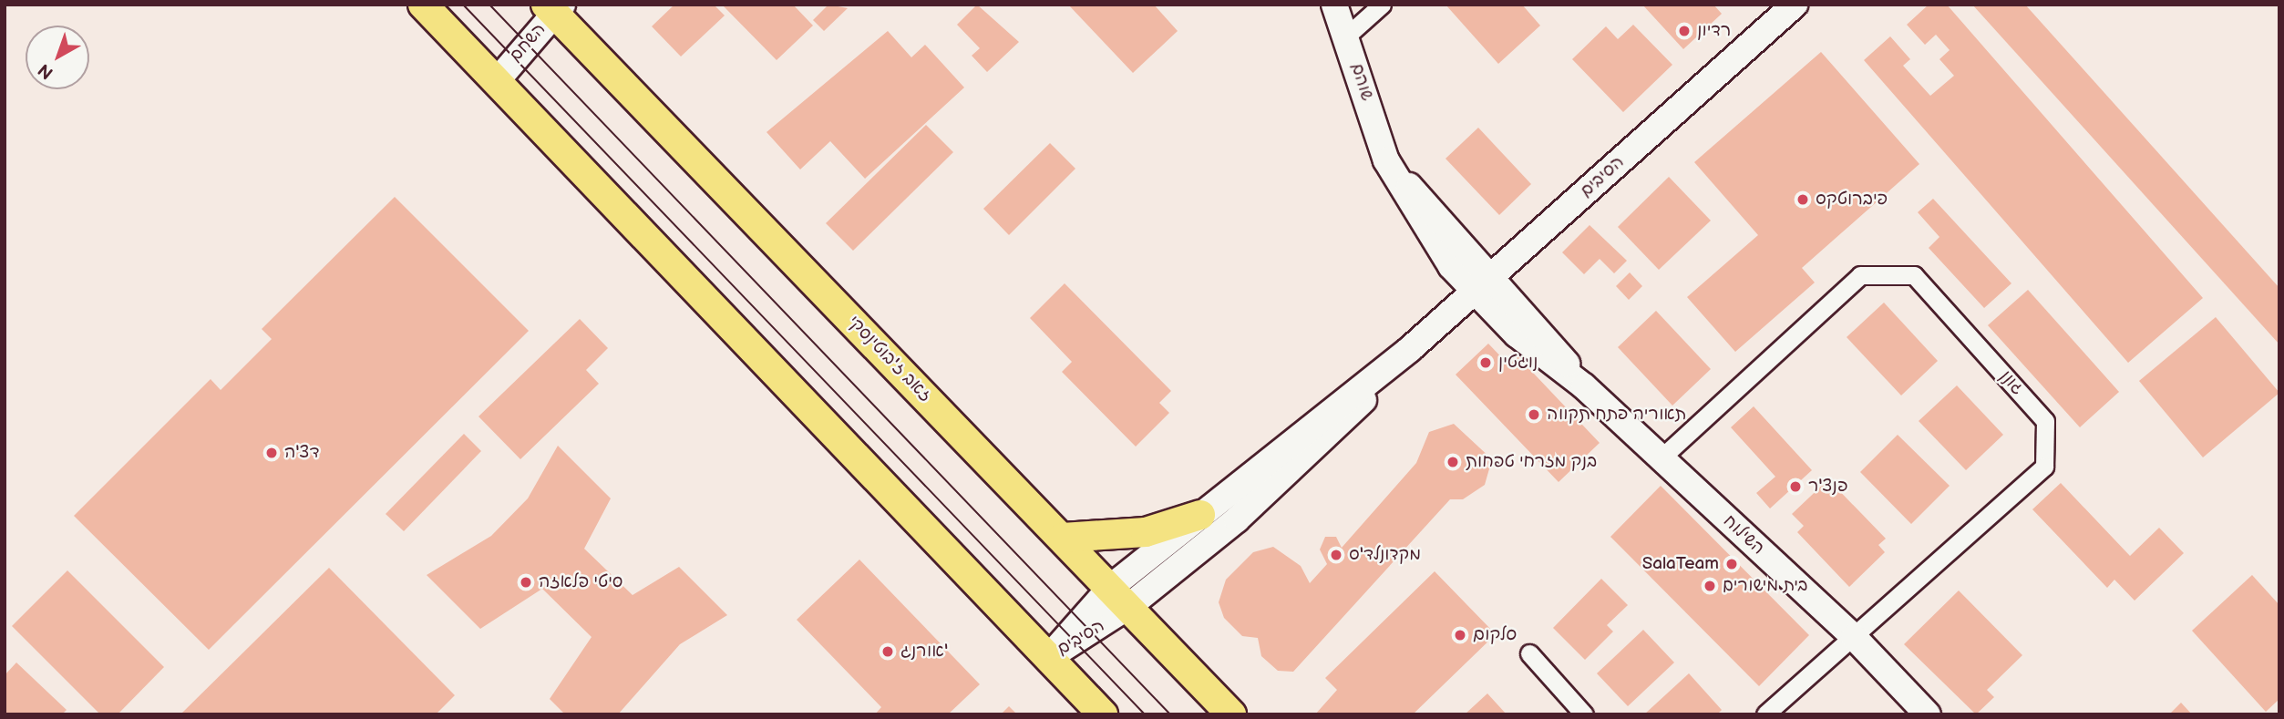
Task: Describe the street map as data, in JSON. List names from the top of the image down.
{
  "streets": {
    "main road": ["זאב ז'בוטינסקי"],
    "street": [
      "השחם",
      "שוהם",
      "הסיבים",
      "גונן",
      "השילוח"
    ]
  },
  "crossings": [
    ["השחם", "זאב ז'בוטינסקי"],
    ["שוהם", "הסיבים"],
    ["שוהם", "השילוח"],
    ["הסיבים", "זאב ז'בוטינסקי"],
    ["הסיבים", "השילוח"],
    ["גונן", "השילוח"]
  ],
  "places": [
    "רדיון",
    "פיברוטקס",
    "נוגטין",
    "תאוריה פתח תקווה",
    "דצ'ה",
    "בנק מזרחי טפחות",
    "פנצ'ר",
    "מקדונלד'ס",
    "SalaTeam",
    "סיטי פלאזה",
    "בית מישורים",
    "סלקום",
    "אורנג'"
  ],
  "north": "bottom left"
}
